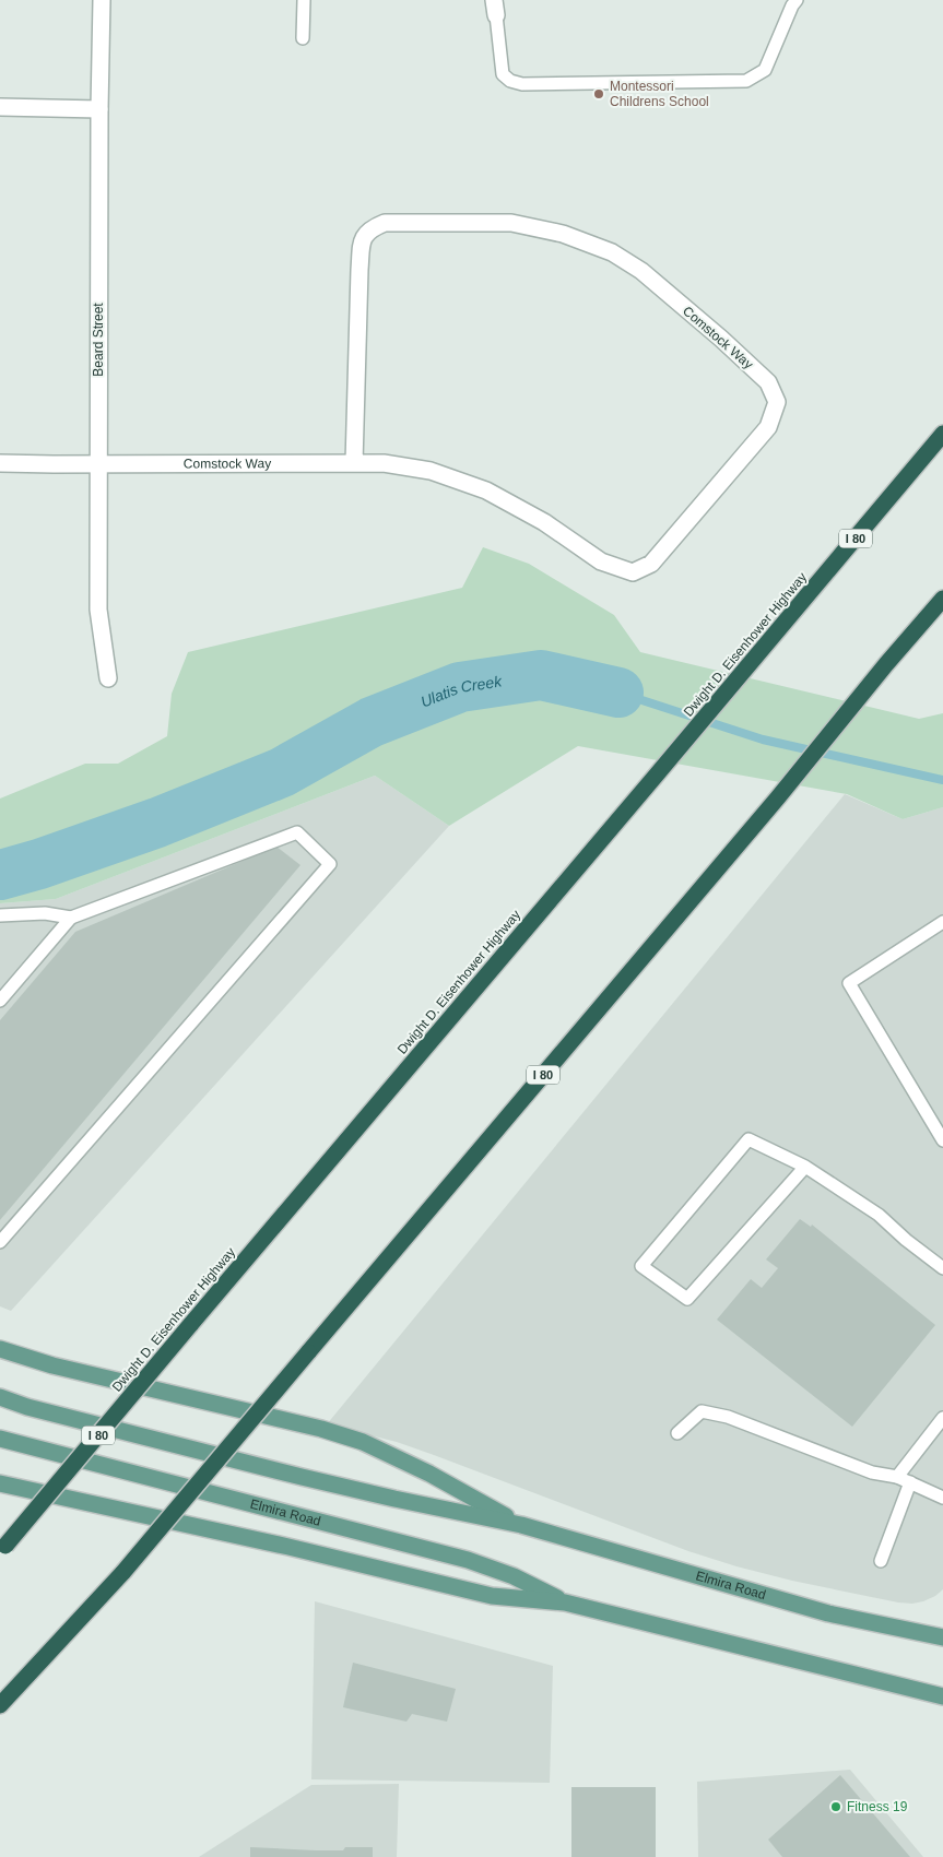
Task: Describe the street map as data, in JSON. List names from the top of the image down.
{
  "streets": {
    "highway": ["I 80", "Dwight D. Eisenhower Highway"],
    "main road": ["Elmira Road"],
    "street": ["Comstock Way", "Beard Street"]
  },
  "crossings": [
    ["Comstock Way", "Beard Street"]
  ],
  "water": ["Ulatis Creek"],
  "places": ["Montessori Childrens School", "Fitness 19"]
}
